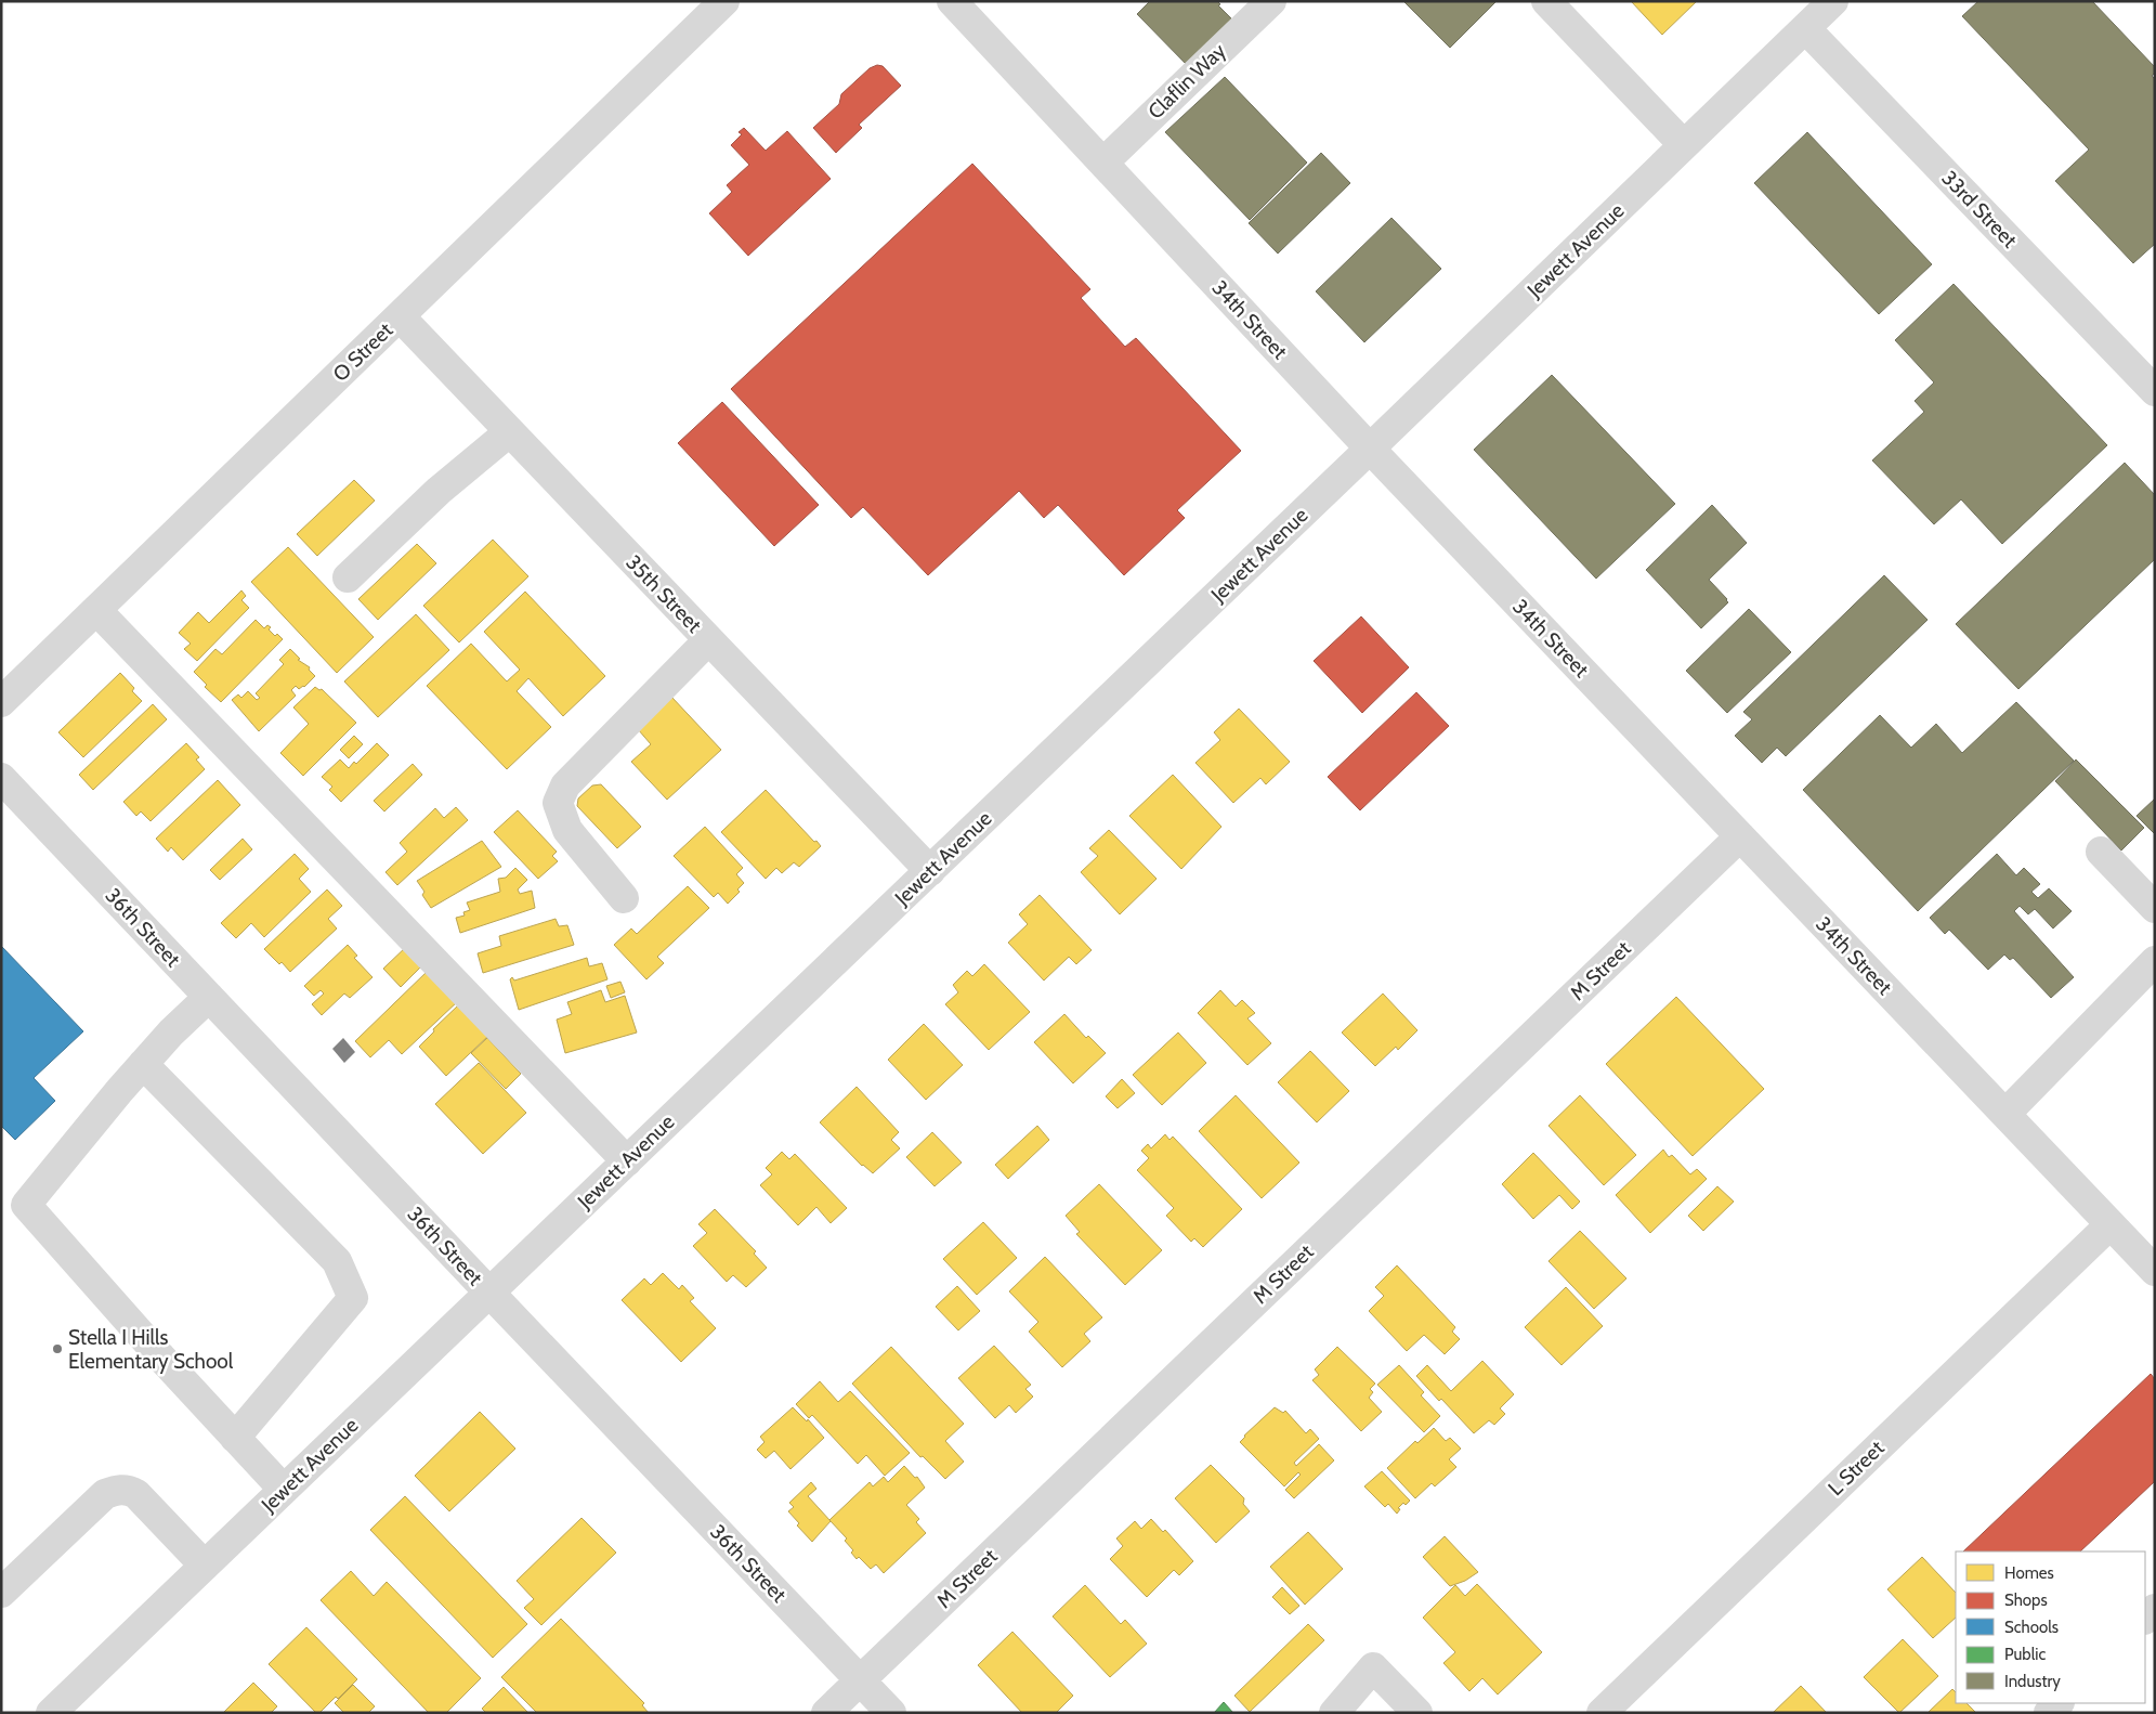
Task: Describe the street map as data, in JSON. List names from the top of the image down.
{
  "streets": {
    "street": [
      "Claflin Way",
      "33rd Street",
      "Jewett Avenue",
      "34th Street",
      "O Street",
      "35th Street",
      "36th Street",
      "M Street",
      "L Street"
    ]
  },
  "crossings": [
    ["Claflin Way", "34th Street"],
    ["33rd Street", "Jewett Avenue"],
    ["Jewett Avenue", "34th Street"],
    ["Jewett Avenue", "35th Street"],
    ["Jewett Avenue", "36th Street"],
    ["34th Street", "M Street"],
    ["34th Street", "L Street"],
    ["O Street", "35th Street"],
    ["36th Street", "M Street"]
  ],
  "places": ["Stella I Hills Elementary School"],
  "legend": [
    "Homes",
    "Shops",
    "Schools",
    "Public",
    "Industry"
  ]
}
